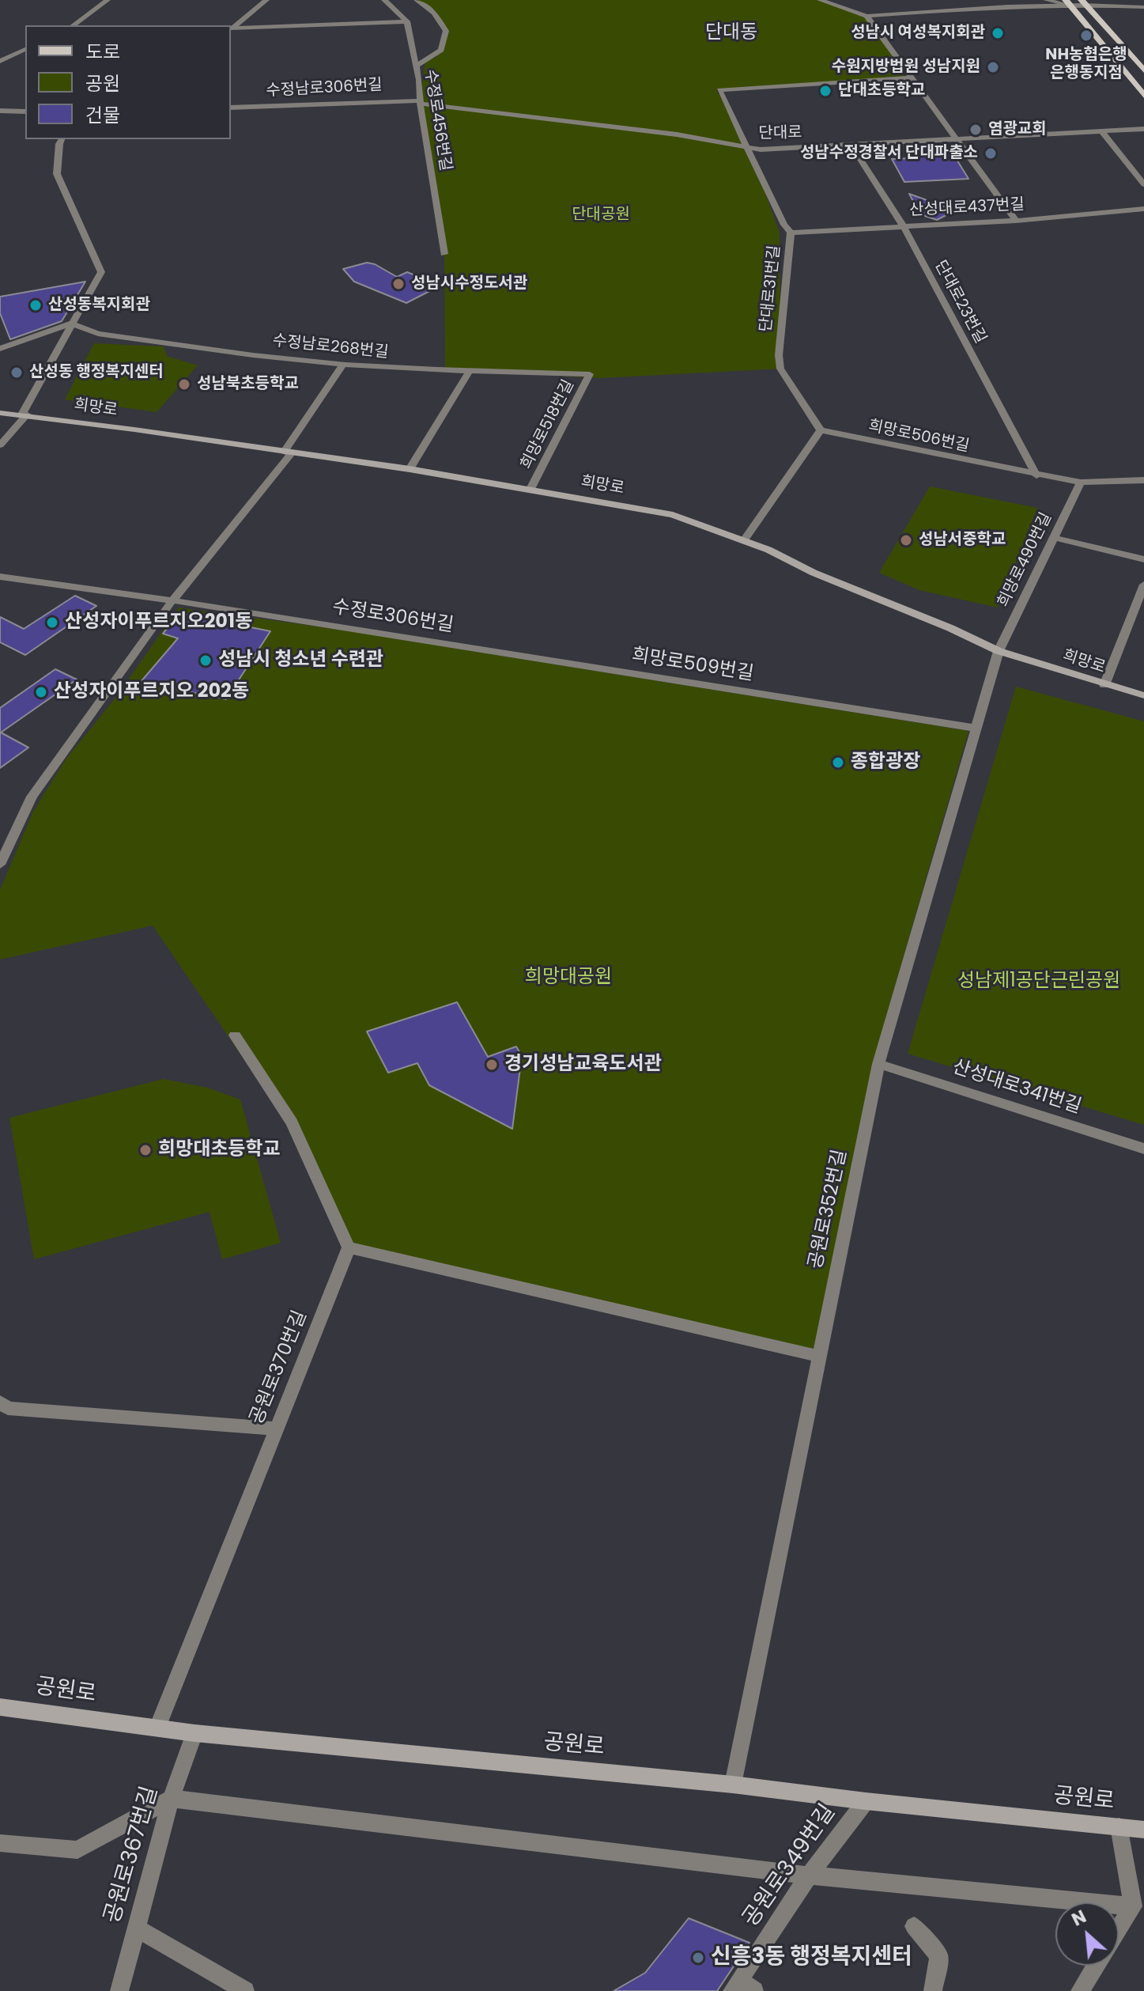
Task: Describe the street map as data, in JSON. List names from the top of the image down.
{
  "streets": {
    "main road": ["희망로", "공원로"],
    "street": [
      "수정남로306번길",
      "수정로456번길",
      "단대로",
      "산성대로437번길",
      "단대로31번길",
      "단대로23번길",
      "수정남로268번길",
      "희망로518번길",
      "희망로506번길",
      "희망로490번길",
      "수정로306번길",
      "희망로509번길",
      "산성대로341번길",
      "공원로352번길",
      "공원로370번길",
      "공원로367번길",
      "공원로349번길"
    ]
  },
  "crossings": [
    ["수정남로306번길", "수정로456번길"],
    ["수정남로306번길", "단대로"],
    ["수정로456번길", "단대로"],
    ["단대로", "단대로31번길"],
    ["단대로", "단대로23번길"],
    ["산성대로437번길", "단대로31번길"],
    ["산성대로437번길", "단대로23번길"],
    ["단대로31번길", "희망로506번길"],
    ["단대로23번길", "희망로506번길"],
    ["수정남로268번길", "희망로518번길"],
    ["희망로", "희망로518번길"],
    ["희망로", "희망로490번길"],
    ["희망로", "공원로352번길"],
    ["희망로506번길", "희망로490번길"],
    ["희망로490번길", "공원로352번길"],
    ["수정로306번길", "희망로509번길"],
    ["희망로509번길", "공원로352번길"],
    ["산성대로341번길", "공원로352번길"],
    ["공원로352번길", "공원로"],
    ["공원로370번길", "공원로"],
    ["공원로", "공원로367번길"],
    ["공원로", "공원로349번길"]
  ],
  "districts": ["단대동"],
  "parks": ["단대공원", "희망대공원", "성남제1공단근린공원"],
  "places": [
    "성남시 여성복지회관",
    "NH농협은행 은행동지점",
    "수원지방법원 성남지원",
    "단대초등학교",
    "염광교회",
    "성남수정경찰서 단대파출소",
    "성남시수정도서관",
    "산성동복지회관",
    "산성동 행정복지센터",
    "성남북초등학교",
    "성남서중학교",
    "산성자이푸르지오201동",
    "성남시 청소년 수련관",
    "산성자이푸르지오 202동",
    "종합광장",
    "경기성남교육도서관",
    "희망대초등학교",
    "신흥3동 행정복지센터"
  ],
  "legend": ["도로", "공원", "건물"],
  "north": "top left"
}
